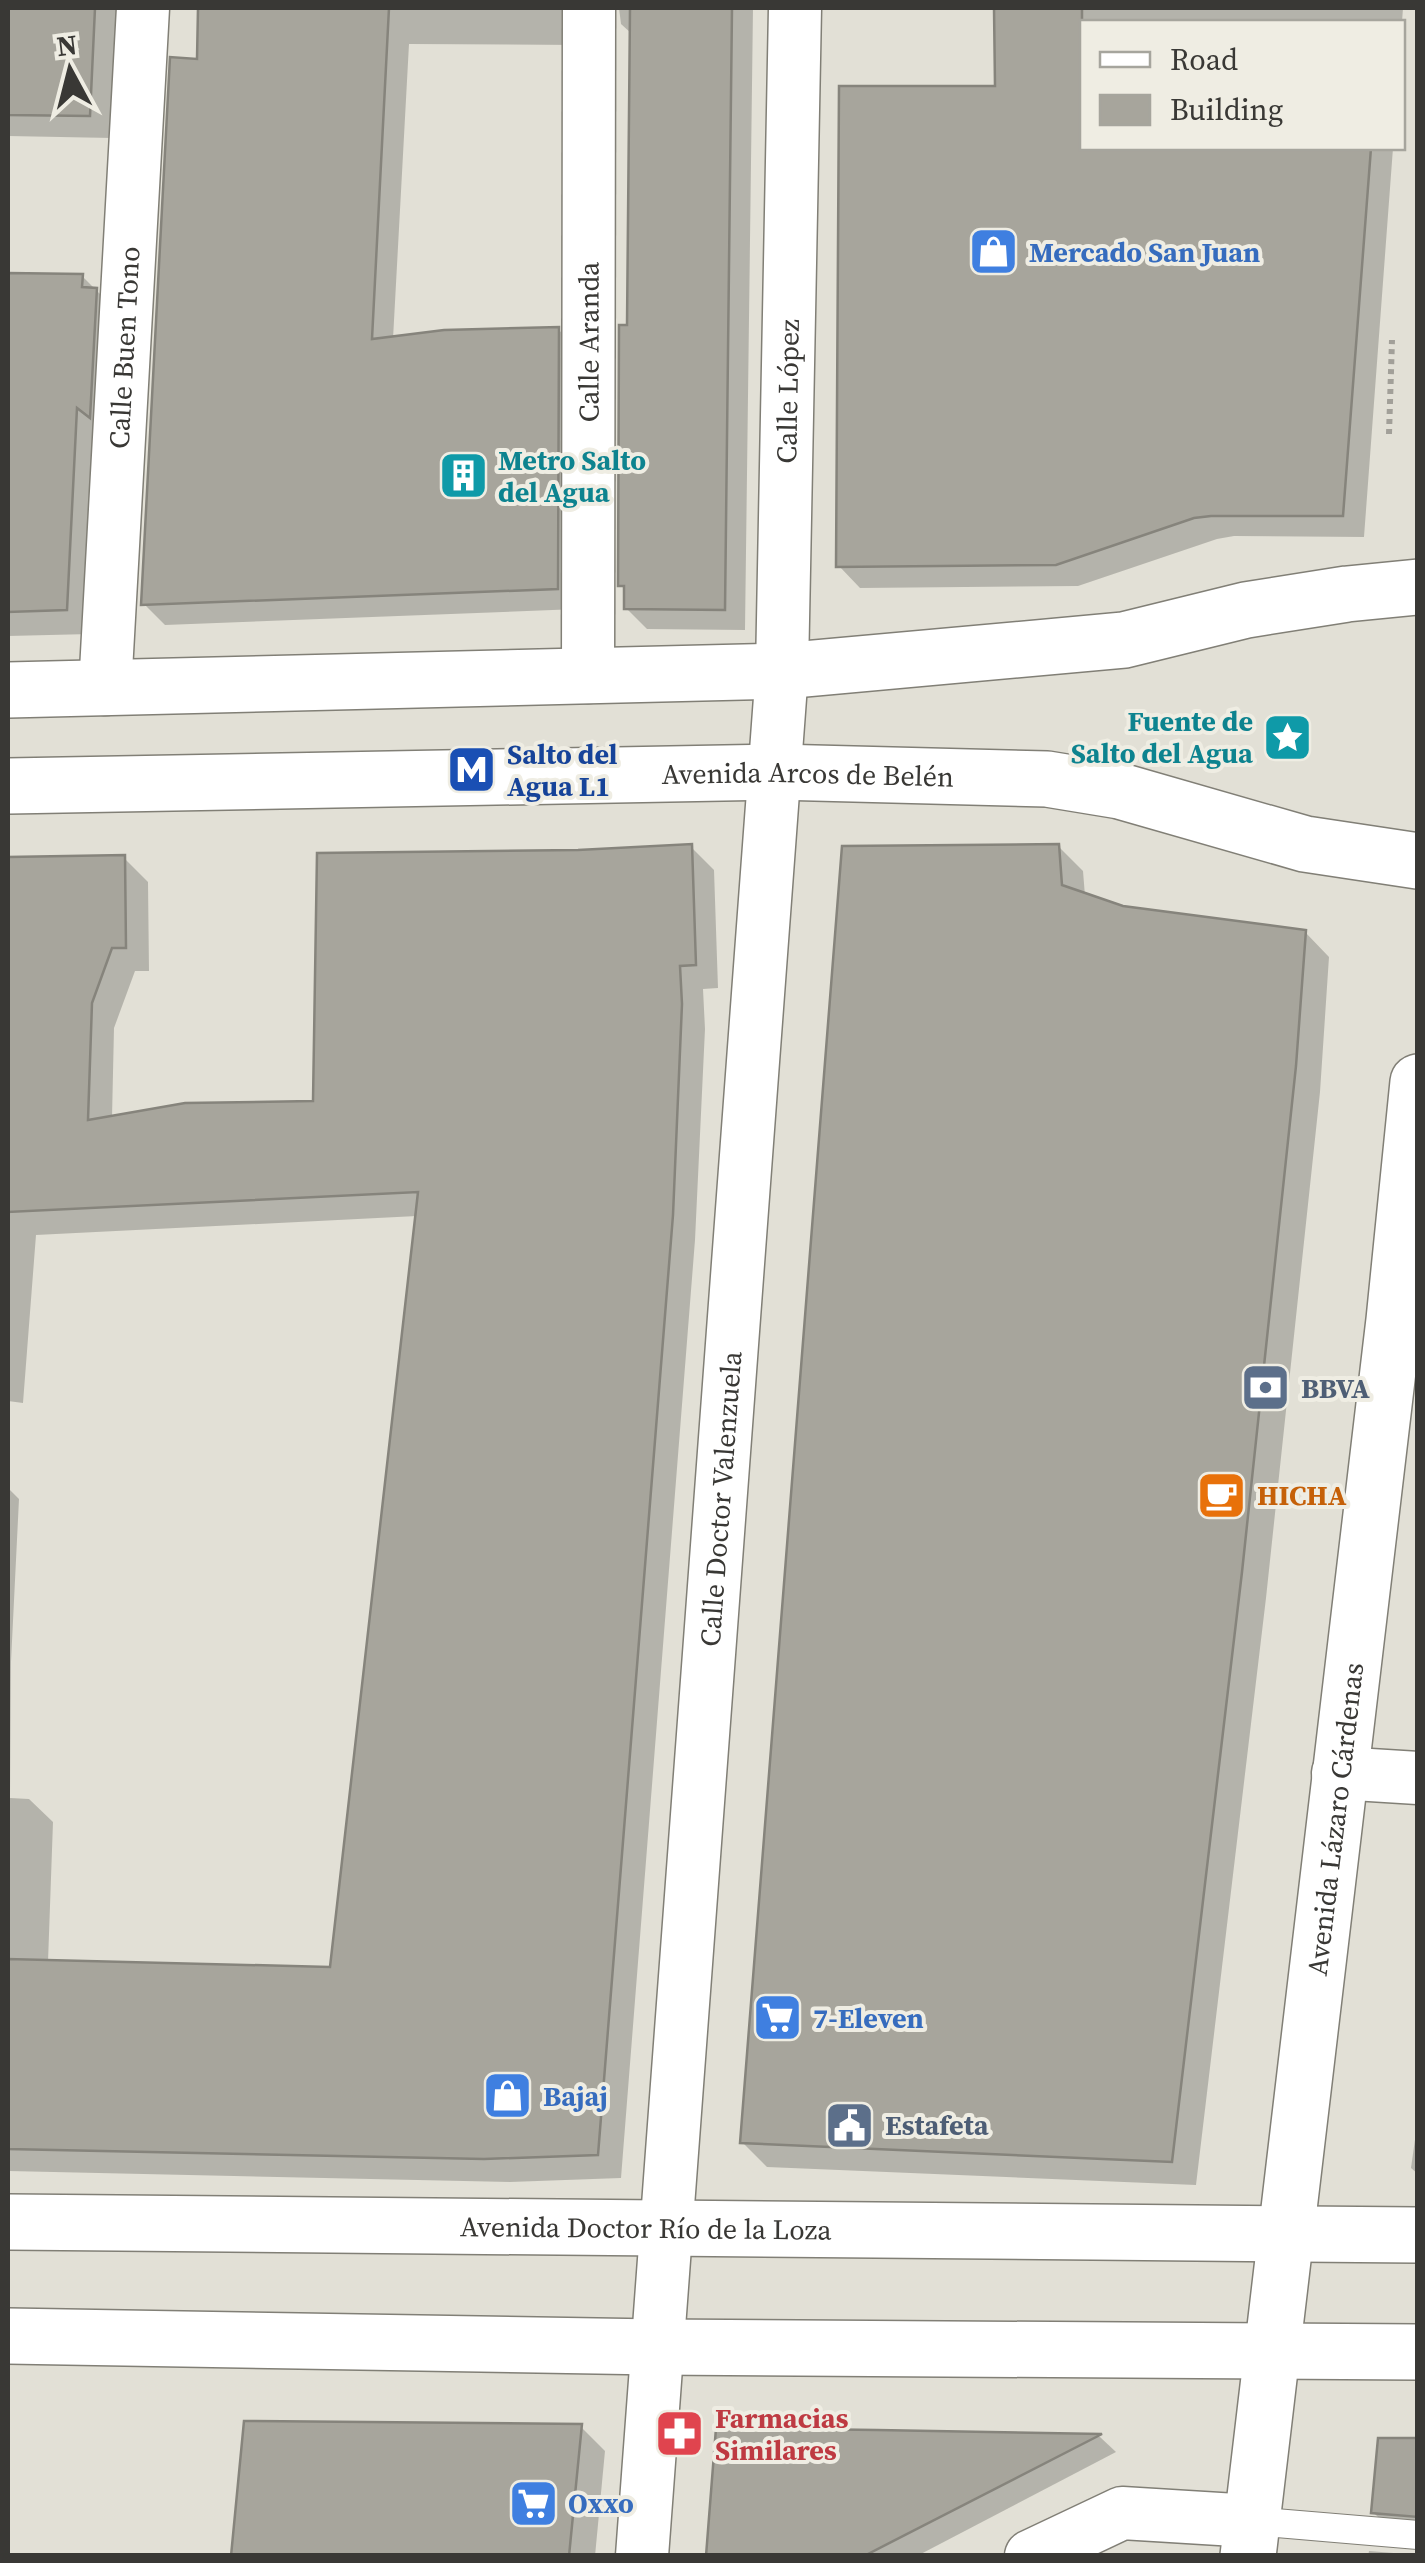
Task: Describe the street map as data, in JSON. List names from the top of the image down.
{
  "streets": {
    "main road": ["Avenida Arcos de Belén", "Avenida Lázaro Cárdenas", "Avenida Doctor Río de la Loza"],
    "street": [
      "Calle Aranda",
      "Calle Buen Tono",
      "Calle López",
      "Calle Doctor Valenzuela"
    ]
  },
  "crossings": [
    ["Calle López", "Avenida Arcos de Belén"],
    ["Calle López", "Calle Doctor Valenzuela"],
    ["Avenida Arcos de Belén", "Calle Doctor Valenzuela"],
    ["Calle Doctor Valenzuela", "Avenida Doctor Río de la Loza"],
    ["Avenida Lázaro Cárdenas", "Avenida Doctor Río de la Loza"]
  ],
  "places": {
    "shop": ["Mercado San Juan", "Bajaj"],
    "building": ["Metro Salto del Agua"],
    "place": ["Fuente de Salto del Agua"],
    "metro station": ["Salto del Agua L1"],
    "bank": ["BBVA"],
    "cafe": ["HICHA"],
    "supermarket": ["7-Eleven", "Oxxo"],
    "public building": ["Estafeta"],
    "pharmacy": ["Farmacias Similares"]
  },
  "legend": ["Road", "Building"],
  "north": "top"
}
